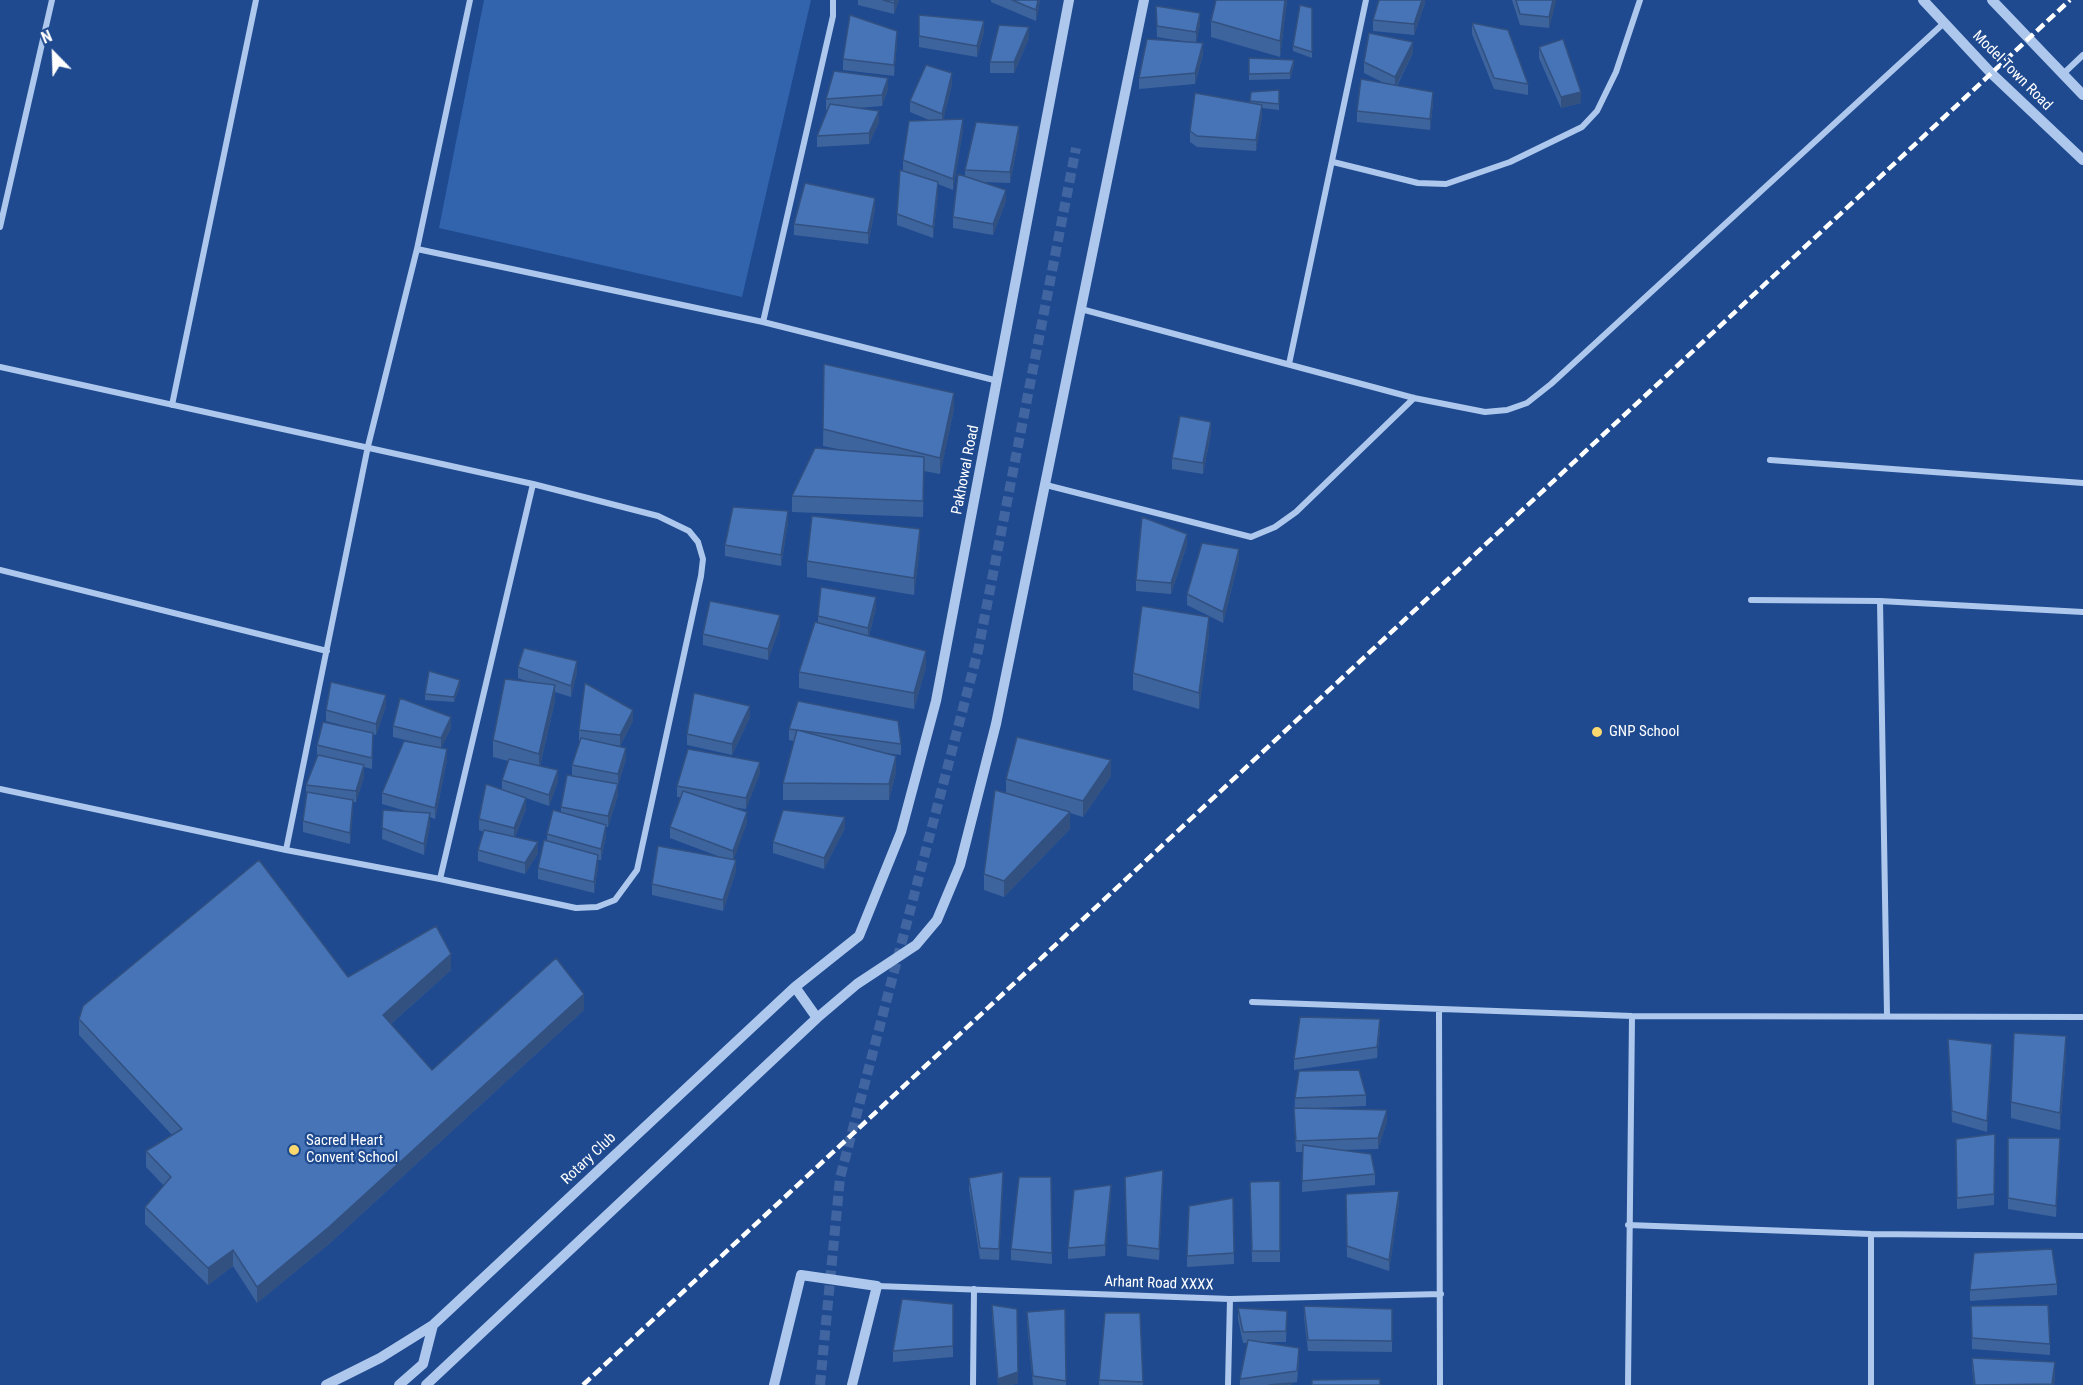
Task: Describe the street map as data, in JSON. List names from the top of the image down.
{
  "streets": {
    "street": [
      "Model Town Road",
      "Pakhowal Road",
      "Rotary Club",
      "Arhant Road XXXX"
    ]
  },
  "crossings": [
    ["Pakhowal Road", "Rotary Club"]
  ],
  "places": ["GNP School", "Sacred Heart Convent School"],
  "north": "top left"
}
